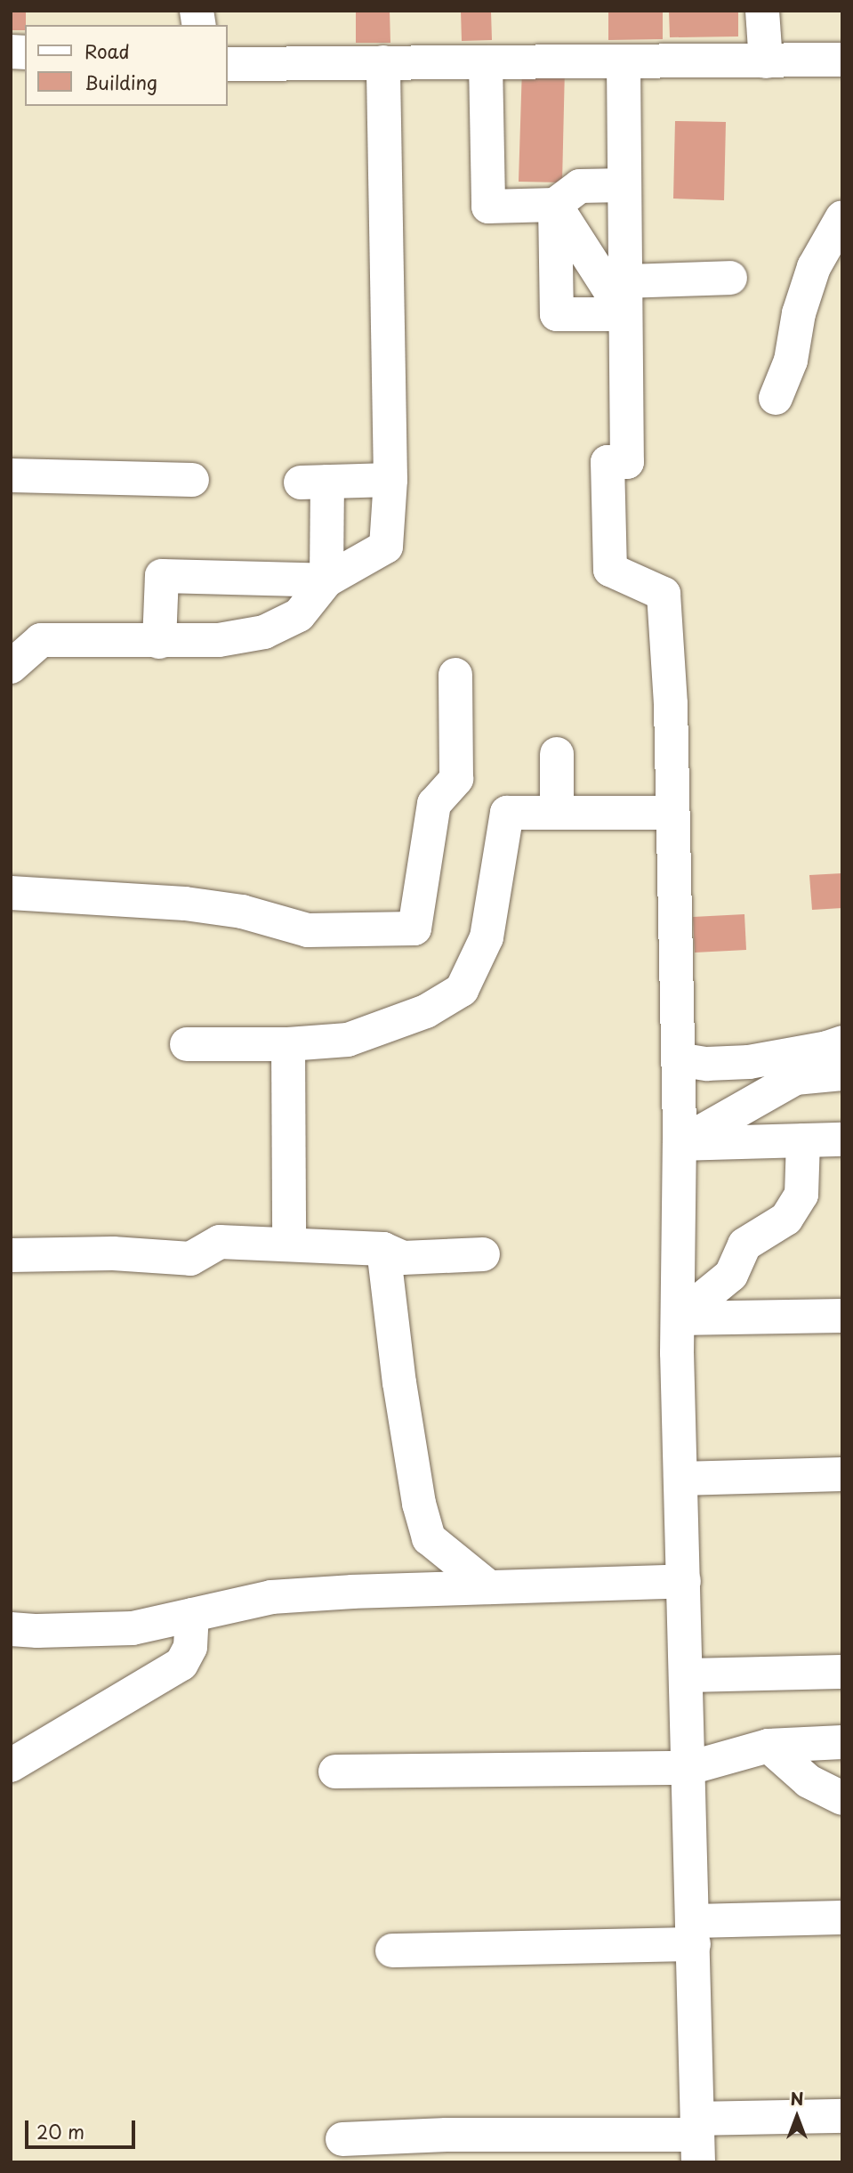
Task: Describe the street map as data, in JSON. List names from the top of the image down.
{
  "legend": ["Road", "Building"],
  "scale_bar": "20 m",
  "north": "top"
}
